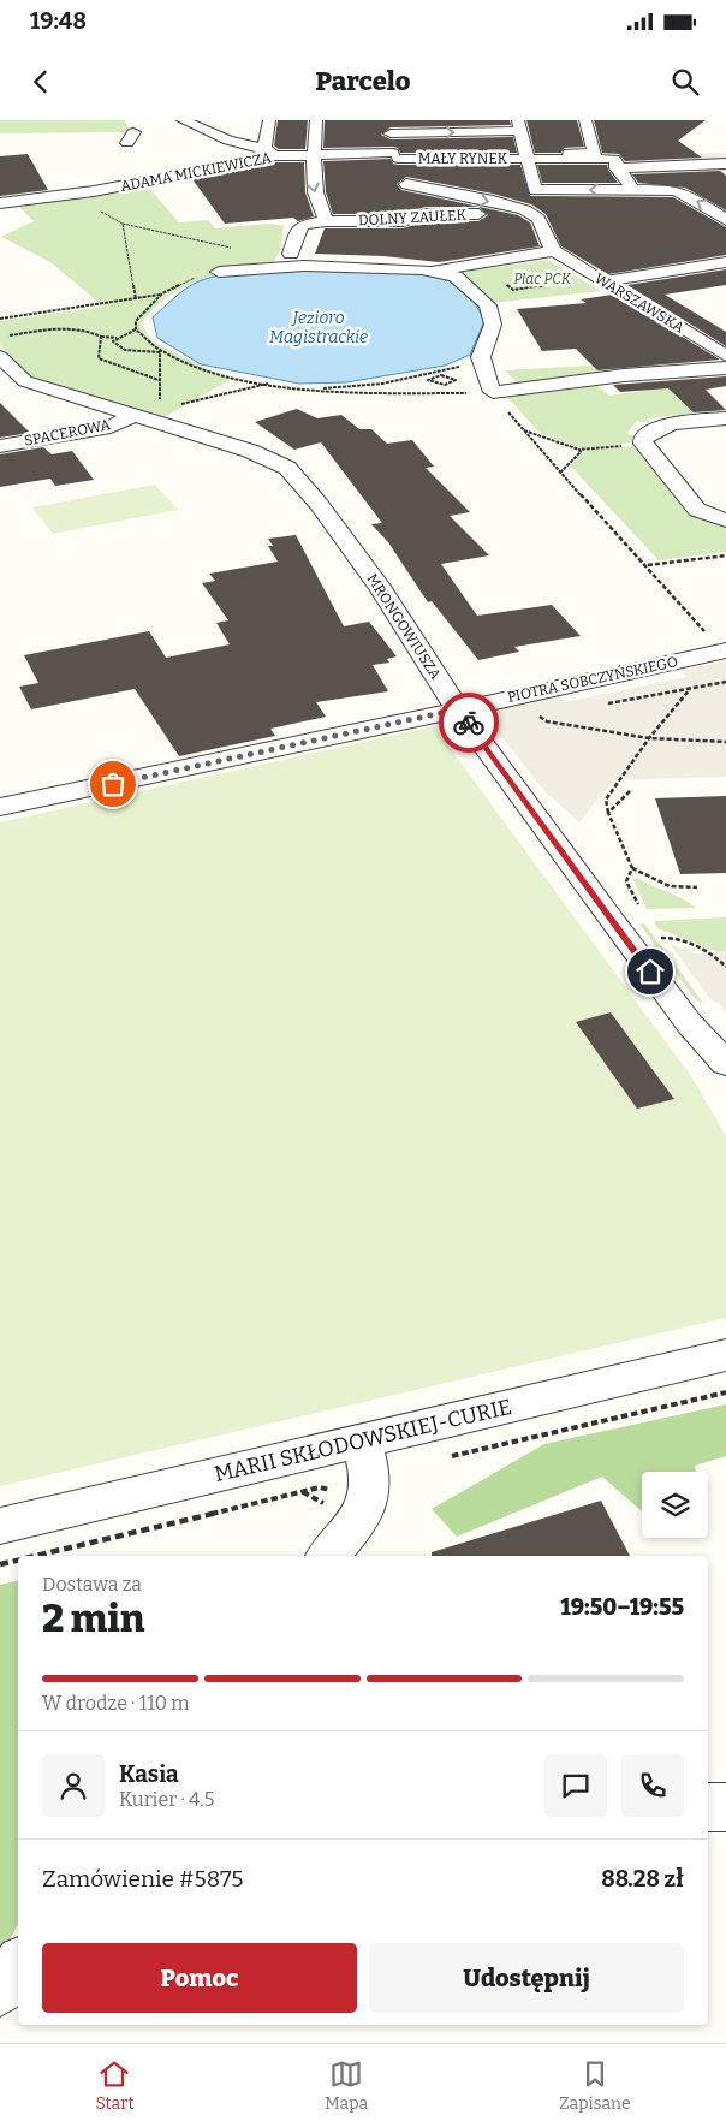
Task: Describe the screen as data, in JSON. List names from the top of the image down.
{
  "streets": {
    "street": [
      "MAŁY RYNEK",
      "ADAMA MICKIEWICZA",
      "DOLNY ZAUŁEK",
      "WARSZAWSKA",
      "SPACEROWA",
      "MRONGOWIUSZA",
      "PIOTRA SOBCZYŃSKIEGO",
      "MARII SKŁODOWSKIEJ-CURIE"
    ]
  },
  "crossings": [
    ["MAŁY RYNEK", "ADAMA MICKIEWICZA"],
    ["SPACEROWA", "MRONGOWIUSZA"],
    ["MRONGOWIUSZA", "PIOTRA SOBCZYŃSKIEGO"]
  ],
  "water": ["Jezioro Magistrackie"],
  "parks": ["Plac PCK"],
  "page": {
    "status": "19:48",
    "header": "Parcelo",
    "heading": ["2 min", "Dostawa za", "19:50–19:55"],
    "panel": [
      "Kasia",
      "Kurier · 4.5",
      "Zamówienie #5875",
      "88.28 zł"
    ],
    "bar": "W drodze · 110 m",
    "buttons": ["Pomoc", "Udostępnij"],
    "tabs": ["Start", "Mapa", "Zapisane"]
  }
}
